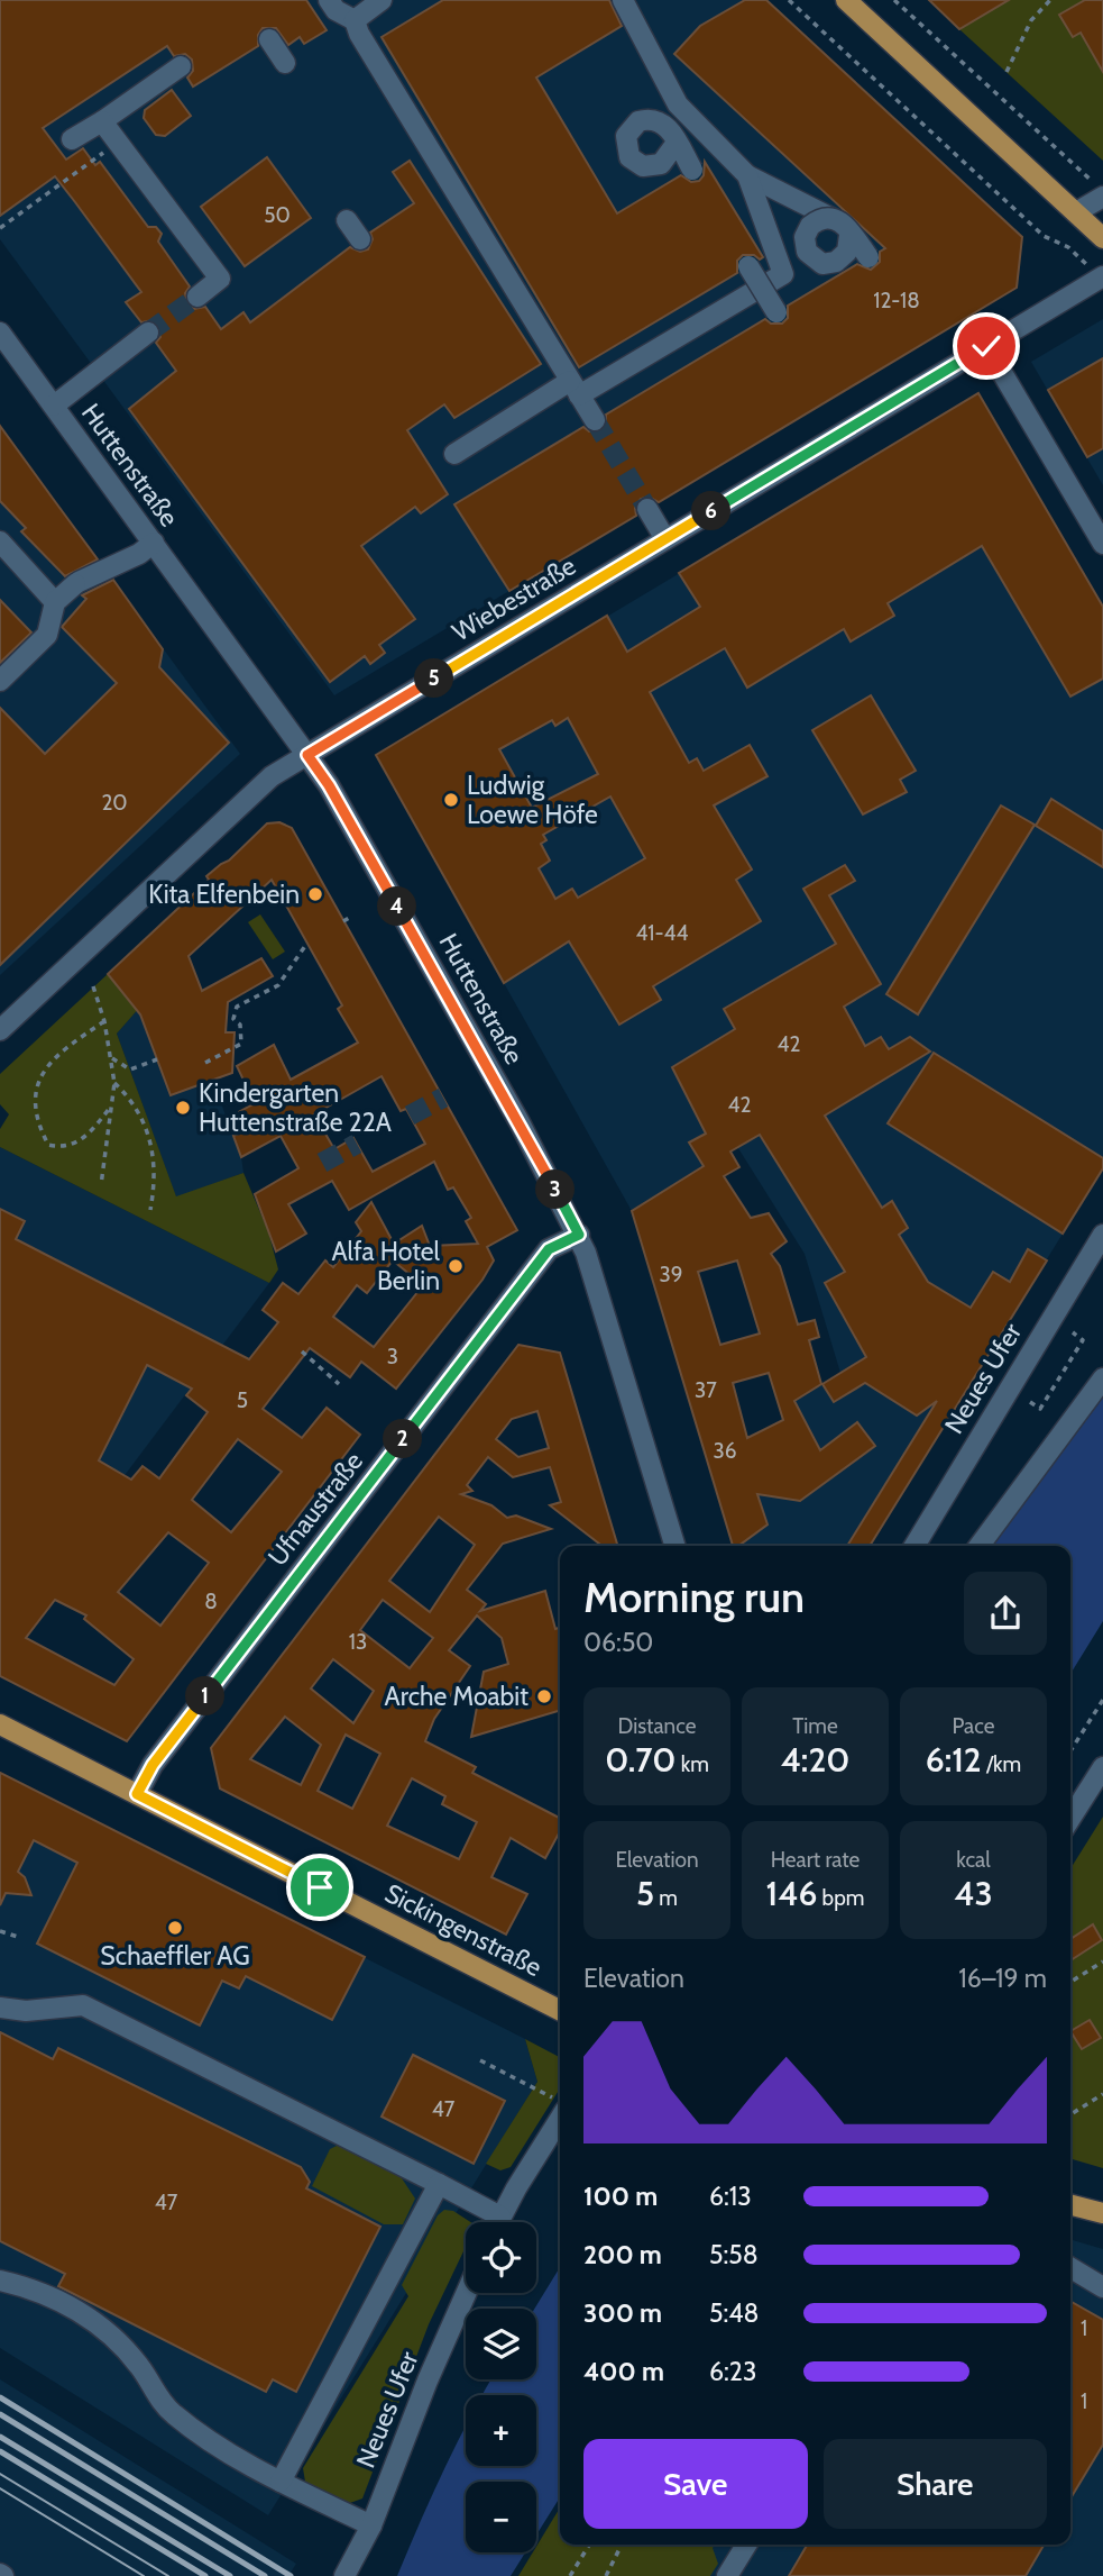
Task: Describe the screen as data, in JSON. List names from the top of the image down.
{
  "streets": {
    "main road": ["Sickingenstraße"],
    "street": [
      "Huttenstraße",
      "Wiebestraße",
      "Neues Ufer",
      "Ufnaustraße"
    ]
  },
  "crossings": [
    ["Huttenstraße", "Wiebestraße"],
    ["Huttenstraße", "Ufnaustraße"],
    ["Ufnaustraße", "Sickingenstraße"]
  ],
  "places": [
    "Ludwig Loewe Höfe",
    "Kita Elfenbein",
    "Kindergarten Huttenstraße 22A",
    "Alfa Hotel Berlin",
    "Arche Moabit",
    "Schaeffler AG"
  ],
  "house_numbers": [
    "50",
    "12-18",
    "20",
    "41-44",
    "42",
    "42",
    "39",
    "3",
    "37",
    "5",
    "36",
    "8",
    "13",
    "47",
    "47",
    "1",
    "1"
  ],
  "page": {
    "pins": [
      "6",
      "5",
      "4",
      "3",
      "2",
      "1"
    ],
    "heading": ["Morning run", "06:50"],
    "stats": [
      ["Distance", "0.70 km"],
      ["Time", "4:20"],
      ["Pace", "6:12 /km"],
      ["Elevation", "5 m"],
      ["Heart rate", "146 bpm"],
      ["kcal", "43"]
    ],
    "chart": ["Elevation", "16–19 m"],
    "list": [
      {
        "name": "100 m",
        "note": "6:13"
      },
      {
        "name": "200 m",
        "note": "5:58"
      },
      {
        "name": "300 m",
        "note": "5:48"
      },
      {
        "name": "400 m",
        "note": "6:23"
      }
    ],
    "map_buttons": ["+", "−"],
    "buttons": ["Save", "Share"]
  }
}
